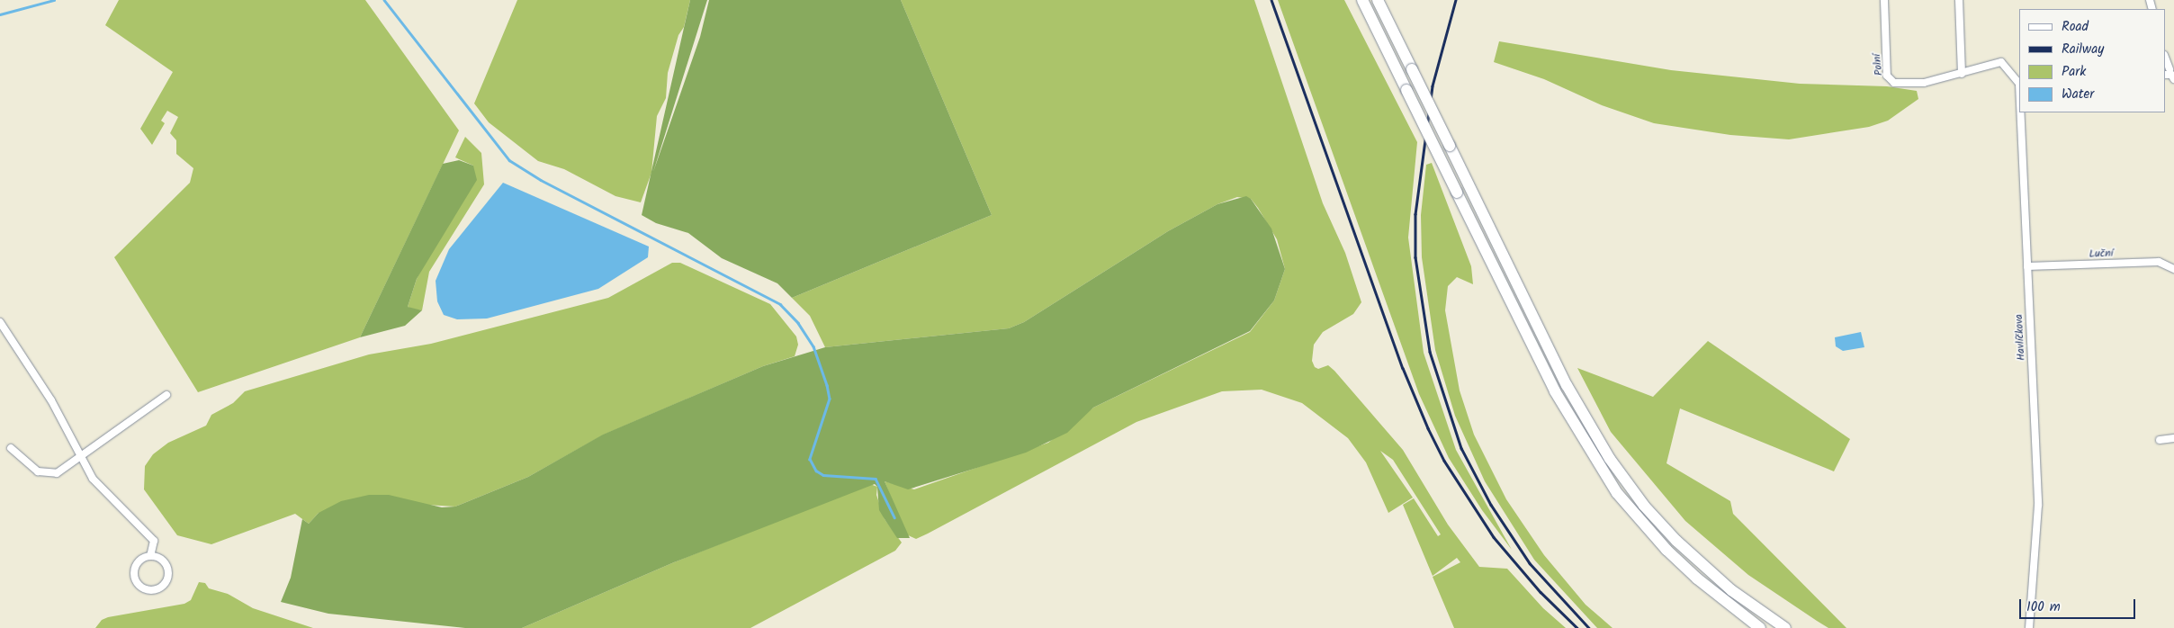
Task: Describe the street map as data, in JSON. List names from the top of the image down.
{
  "streets": {
    "street": ["Polní", "Luční", "Havlíčkova"]
  },
  "crossings": [
    ["Luční", "Havlíčkova"]
  ],
  "legend": [
    "Road",
    "Railway",
    "Park",
    "Water"
  ],
  "scale_bar": "100 m"
}
